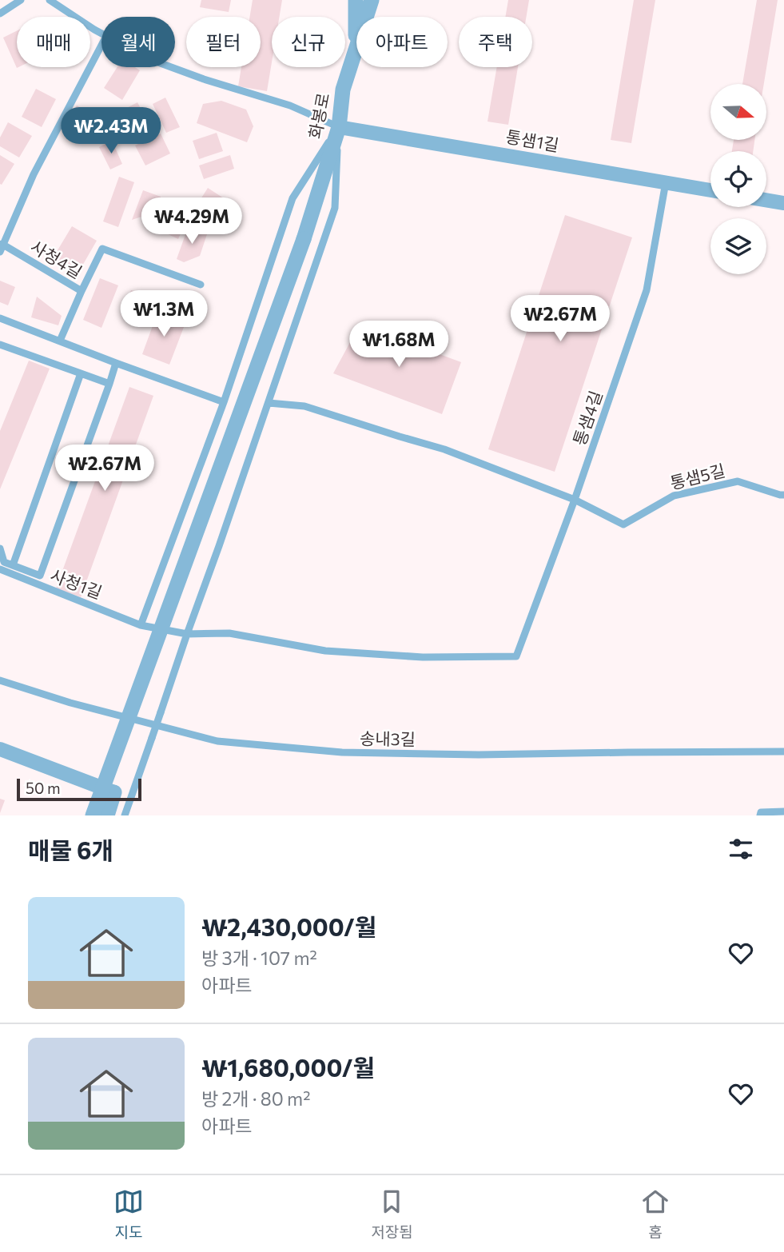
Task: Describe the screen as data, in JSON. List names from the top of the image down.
{
  "streets": {
    "street": ["화봉로", "통샘1길"],
    "lane": [
      "사청4길",
      "통샘4길",
      "통샘5길",
      "사청1길",
      "송내3길"
    ]
  },
  "crossings": [
    ["화봉로", "통샘1길"],
    ["통샘1길", "통샘4길"],
    ["통샘4길", "통샘5길"],
    ["통샘4길", "사청1길"]
  ],
  "scale_bar": "50 m",
  "north": "right",
  "page": {
    "chip": [
      "매매",
      "월세",
      "필터",
      "신규",
      "아파트",
      "주택"
    ],
    "price": [
      "₩2.43M",
      "₩4.29M",
      "₩1.3M",
      "₩2.67M",
      "₩1.68M",
      "₩2.67M"
    ],
    "scale": "50 m",
    "heading": "매물 6개",
    "list": [
      {
        "name": "₩2,430,000/월",
        "note": "방 3개 · 107 m² · 아파트"
      },
      {
        "name": "₩1,680,000/월",
        "note": "방 2개 · 80 m² · 아파트"
      }
    ],
    "tabs": ["지도", "저장됨", "홈"]
  }
}
